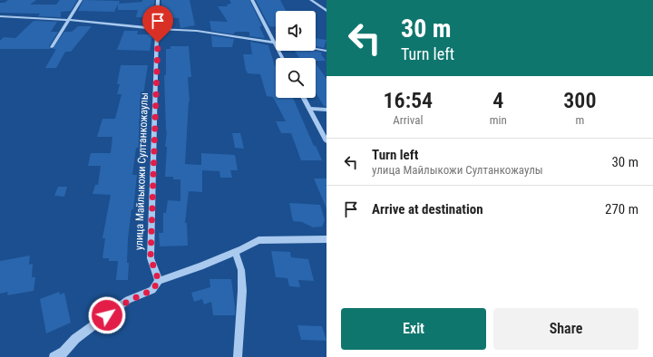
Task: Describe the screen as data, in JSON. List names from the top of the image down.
{
  "streets": {
    "street": ["улица Майлыкожи Султанкожаулы"]
  },
  "page": {
    "turn": ["30 m", "Turn left"],
    "eta": [
      "16:54",
      "Arrival",
      "4",
      "min",
      "300",
      "m"
    ],
    "list": [
      {
        "name": "Turn left",
        "note": "улица Майлыкожи Султанкожаулы",
        "value": "30 m"
      },
      {
        "name": "Arrive at destination",
        "value": "270 m"
      }
    ],
    "buttons": ["Exit", "Share"]
  }
}
